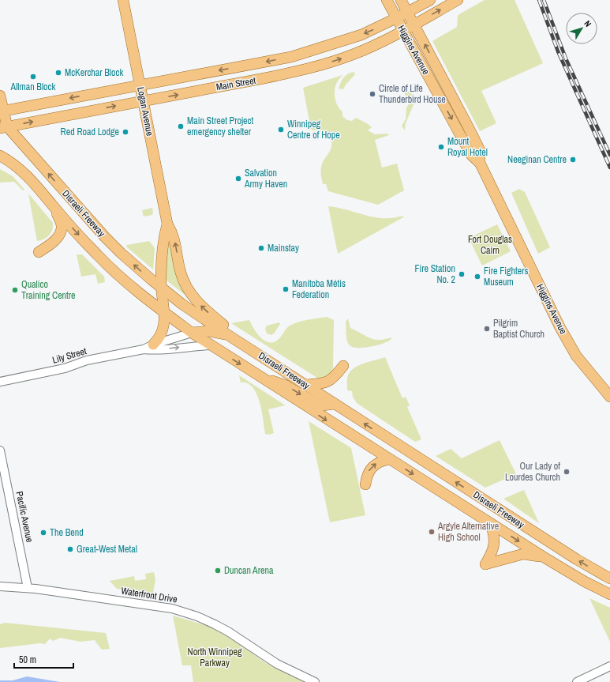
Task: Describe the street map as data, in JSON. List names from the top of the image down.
{
  "streets": {
    "main road": [
      "Higgins Avenue",
      "Main Street",
      "Logan Avenue",
      "Disraeli Freeway"
    ],
    "street": ["Lily Street", "Pacific Avenue", "Waterfront Drive"]
  },
  "crossings": [
    ["Higgins Avenue", "Main Street"],
    ["Main Street", "Logan Avenue"],
    ["Main Street", "Disraeli Freeway"],
    ["Logan Avenue", "Disraeli Freeway"],
    ["Logan Avenue", "Lily Street"],
    ["Disraeli Freeway", "Lily Street"],
    ["Pacific Avenue", "Waterfront Drive"]
  ],
  "parks": ["Fort Douglas Cairn", "North Winnipeg Parkway"],
  "places": [
    "McKerchar Block",
    "Allman Block",
    "Circle of Life Thunderbird House",
    "Main Street Project emergency shelter",
    "Winnipeg Centre of Hope",
    "Red Road Lodge",
    "Mount Royal Hotel",
    "Neeginan Centre",
    "Salvation Army Haven",
    "Mainstay",
    "Fire Station No. 2",
    "Fire Fighters Museum",
    "Manitoba Métis Federation",
    "Qualico Training Centre",
    "Pilgrim Baptist Church",
    "Our Lady of Lourdes Church",
    "Argyle Alternative High School",
    "The Bend",
    "Great-West Metal",
    "Duncan Arena"
  ],
  "scale_bar": "50 m",
  "north": "top right"
}
